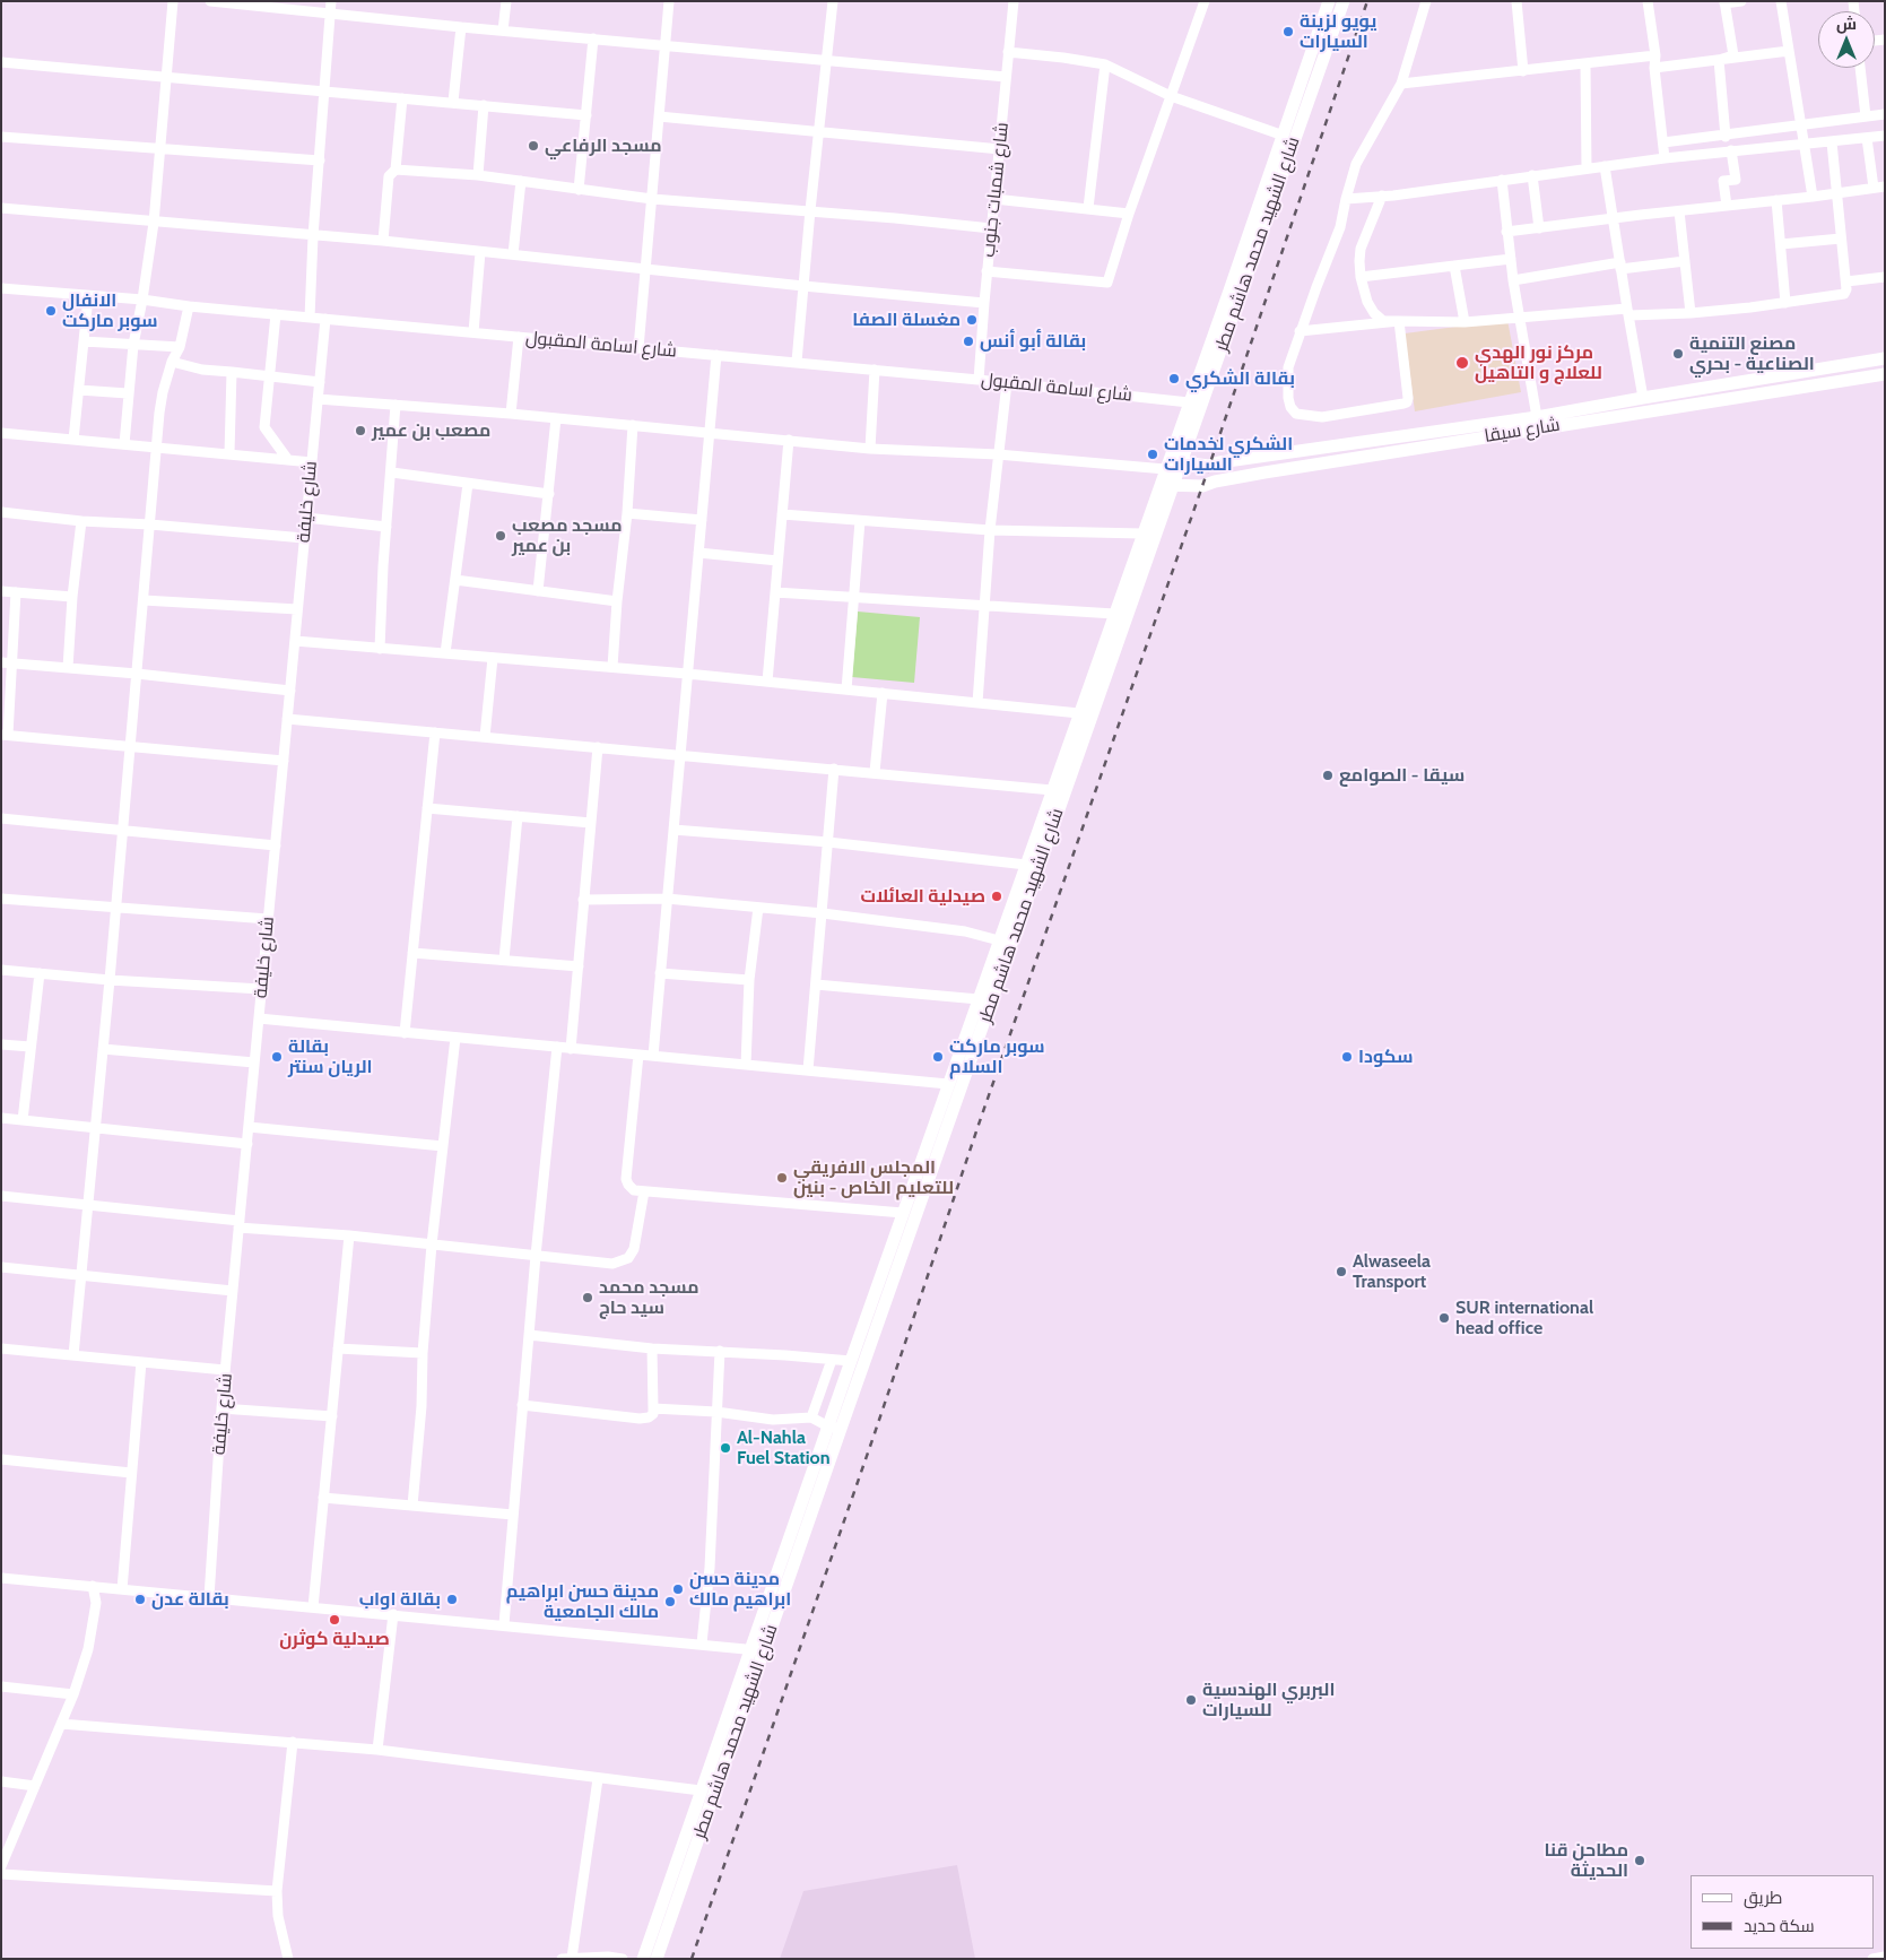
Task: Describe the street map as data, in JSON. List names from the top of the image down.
{
  "streets": {
    "main road": ["شارع الشهيد محمد هاشم مطر", "شارع سيقا"],
    "street": ["شارع شمبات جنوب", "شارع اسامة المقبول", "شارع خليفة"]
  },
  "crossings": [
    ["شارع شمبات جنوب", "شارع اسامة المقبول"],
    ["شارع الشهيد محمد هاشم مطر", "شارع اسامة المقبول"],
    ["شارع الشهيد محمد هاشم مطر", "شارع سيقا"],
    ["شارع اسامة المقبول", "شارع خليفة"]
  ],
  "places": [
    "يويو لزينة السيارات",
    "مسجد الرفاعي",
    "الانفال سوبر ماركت",
    "مغسلة الصفا",
    "بقالة أبو أنس",
    "مصنع التنمية الصناعية - بحري",
    "مركز نور الهدي للعلاج و التاهيل",
    "بقالة الشكري",
    "مصعب بن عمير",
    "الشكري لخدمات السيارات",
    "مسجد مصعب بن عمير",
    "سيقا - الصوامع",
    "صيدلية العائلات",
    "بقالة الريان سنتر",
    "سوبر ماركت السلام",
    "سكودا",
    "المجلس الافريقي للتعليم الخاص - بنين",
    "Alwaseela Transport",
    "مسجد محمد سيد حاج",
    "SUR international head office",
    "Al-Nahla Fuel Station",
    "مدينة حسن ابراهيم مالك",
    "بقالة عدن",
    "بقالة اواب",
    "مدينة حسن ابراهيم مالك الجامعية",
    "صيدلية كوثرن",
    "البربري الهندسية للسيارات",
    "مطاحن قنا الحديثة"
  ],
  "legend": ["طريق", "سكة حديد"],
  "north": "top"
}
